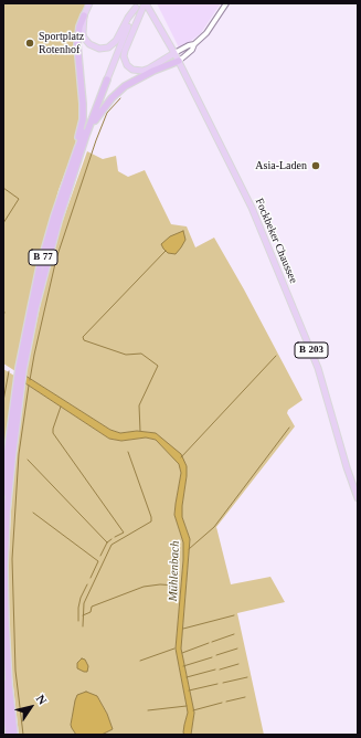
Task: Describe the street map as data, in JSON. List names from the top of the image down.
{
  "streets": {
    "highway": ["B 77"],
    "main road": ["Fockbeker Chaussee", "B 203"]
  },
  "water": ["Mühlenbach"],
  "places": ["Sportplatz Rotenhof", "Asia-Laden"],
  "north": "top right"
}
